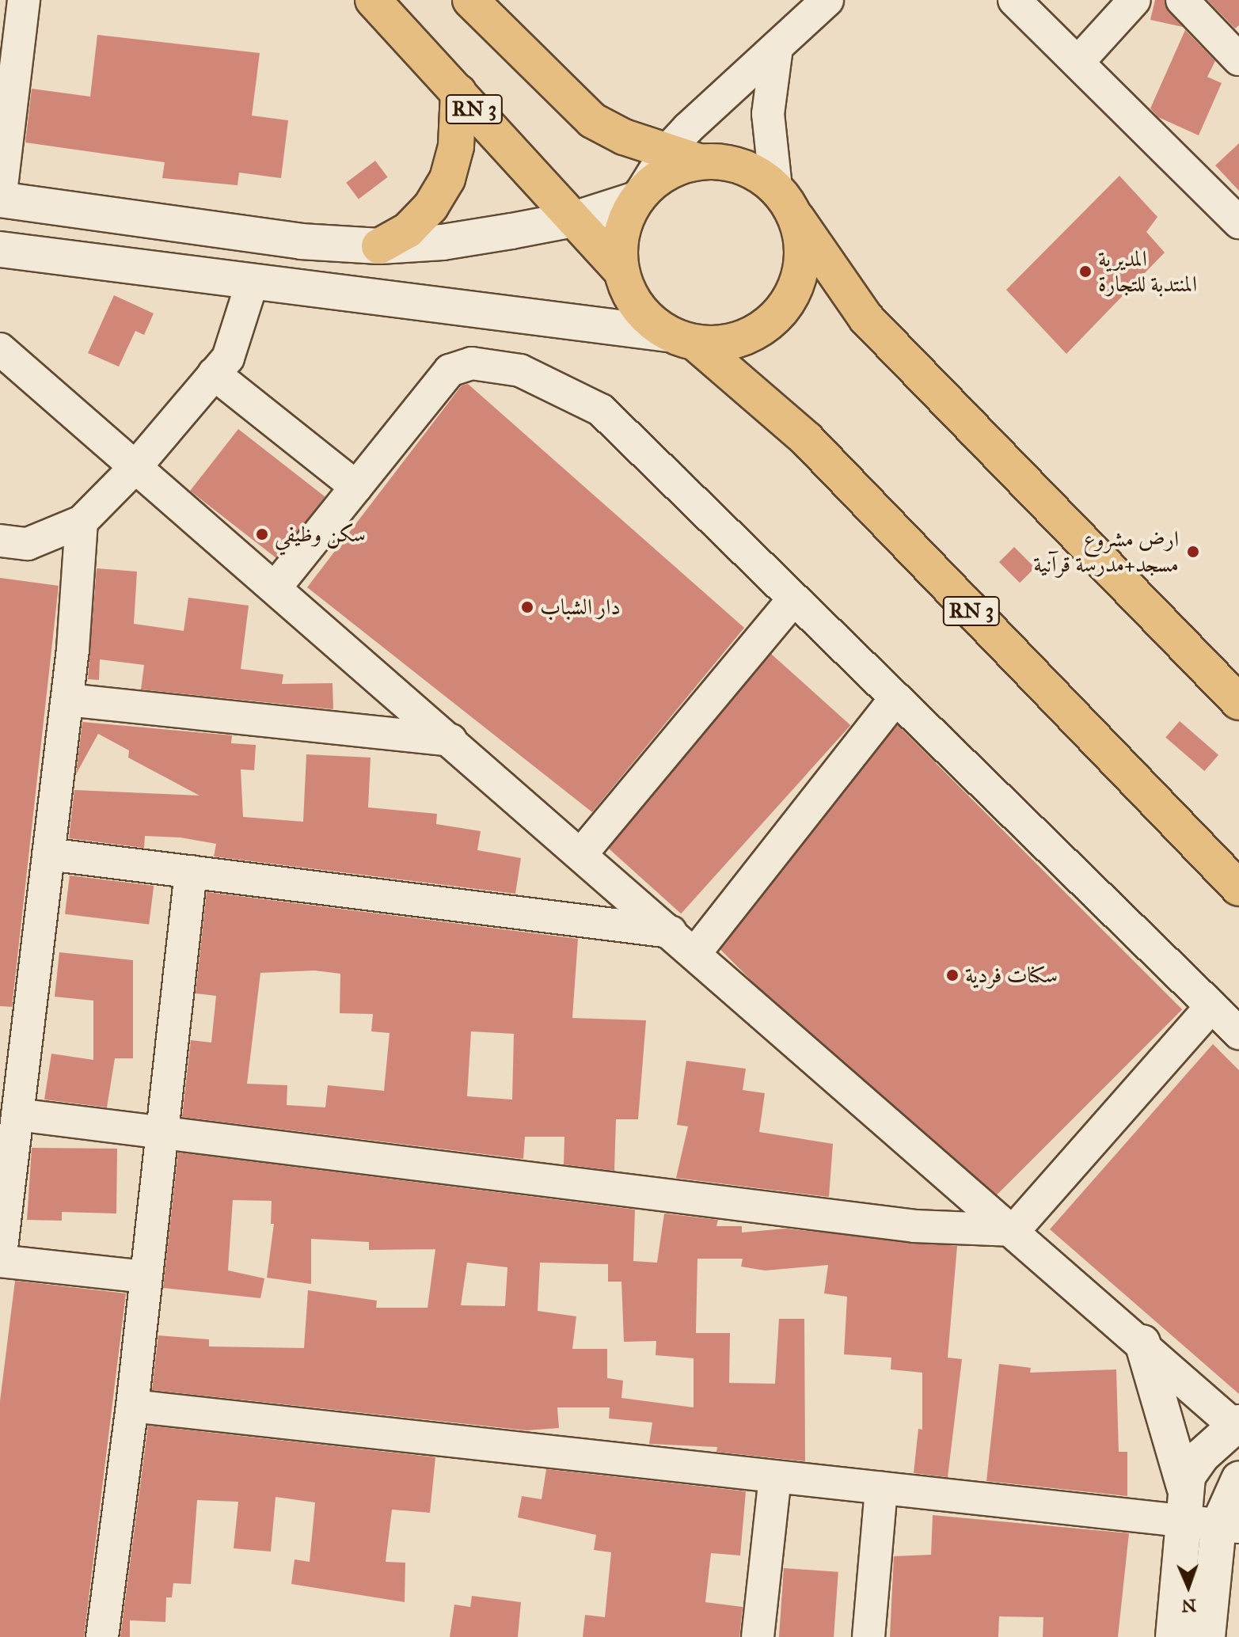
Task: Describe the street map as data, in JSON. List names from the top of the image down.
{
  "streets": {
    "main road": ["RN 3"]
  },
  "places": [
    "المديرية المنتدبة للتجارة",
    "سكن وظيفي",
    "ارض مشروع مسجد+مدرسة قرآنية",
    "دار الشباب",
    "سكنات فردية"
  ],
  "north": "bottom"
}
